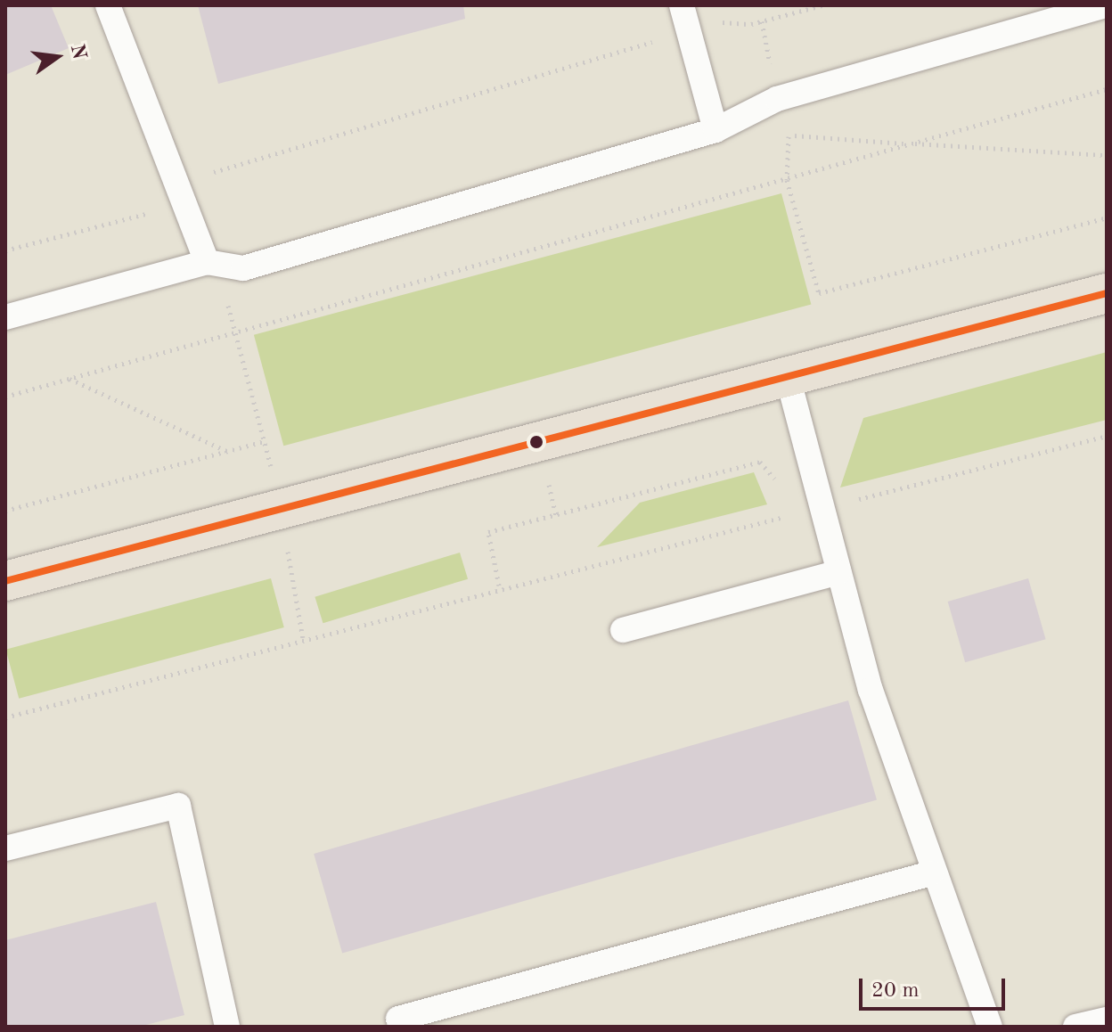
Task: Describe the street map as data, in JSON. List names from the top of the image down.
{
  "scale_bar": "20 m",
  "north": "right"
}
